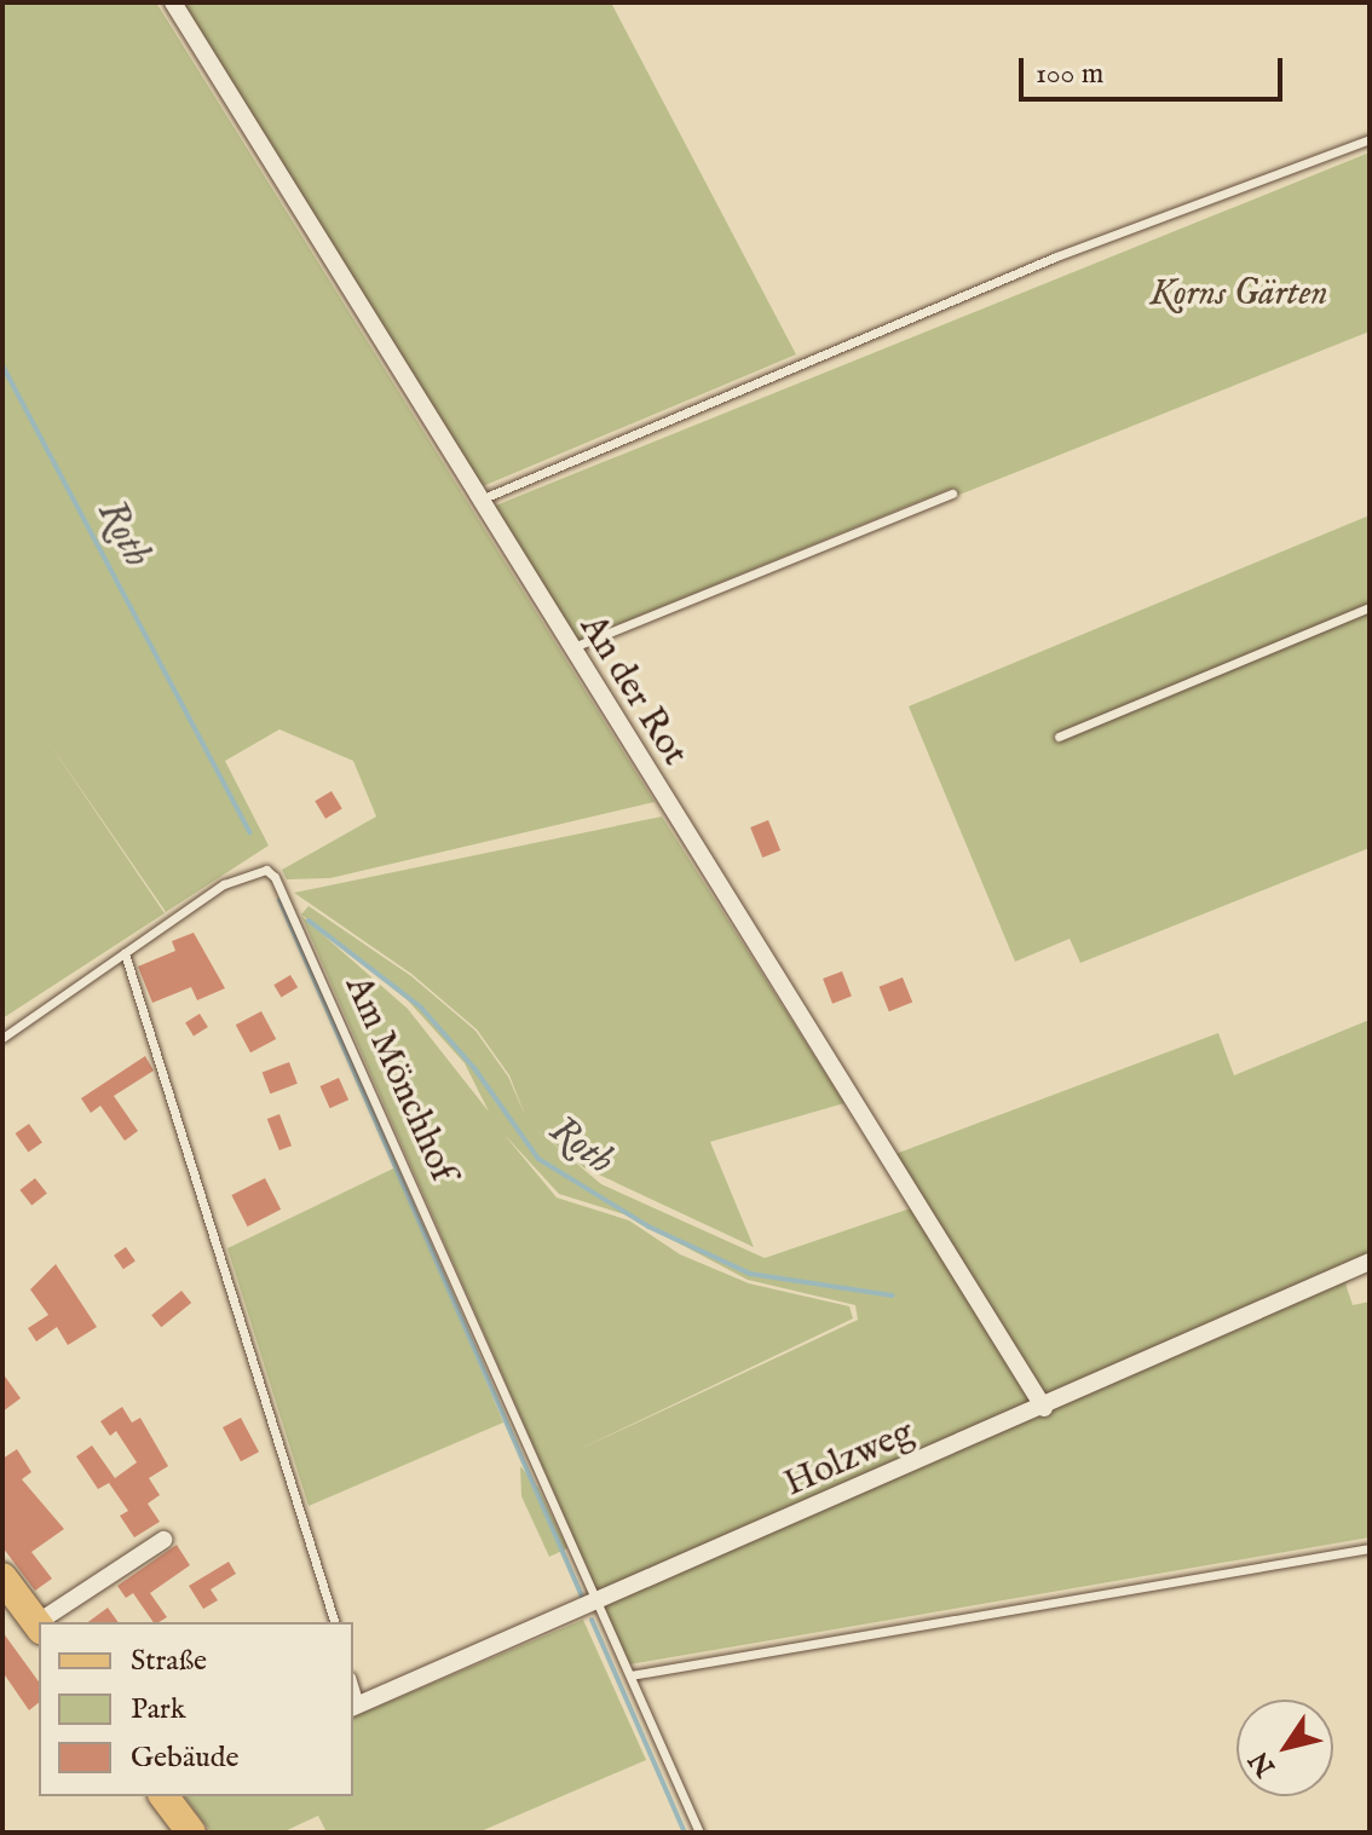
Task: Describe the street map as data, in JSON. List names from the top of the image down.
{
  "streets": {
    "street": ["An der Rot", "Holzweg"],
    "lane": ["Am Mönchhof"]
  },
  "crossings": [
    ["An der Rot", "Holzweg"],
    ["Am Mönchhof", "Holzweg"]
  ],
  "water": ["Roth"],
  "parks": ["Korns Gärten"],
  "legend": ["Straße", "Park", "Gebäude"],
  "scale_bar": "100 m",
  "north": "bottom left"
}
